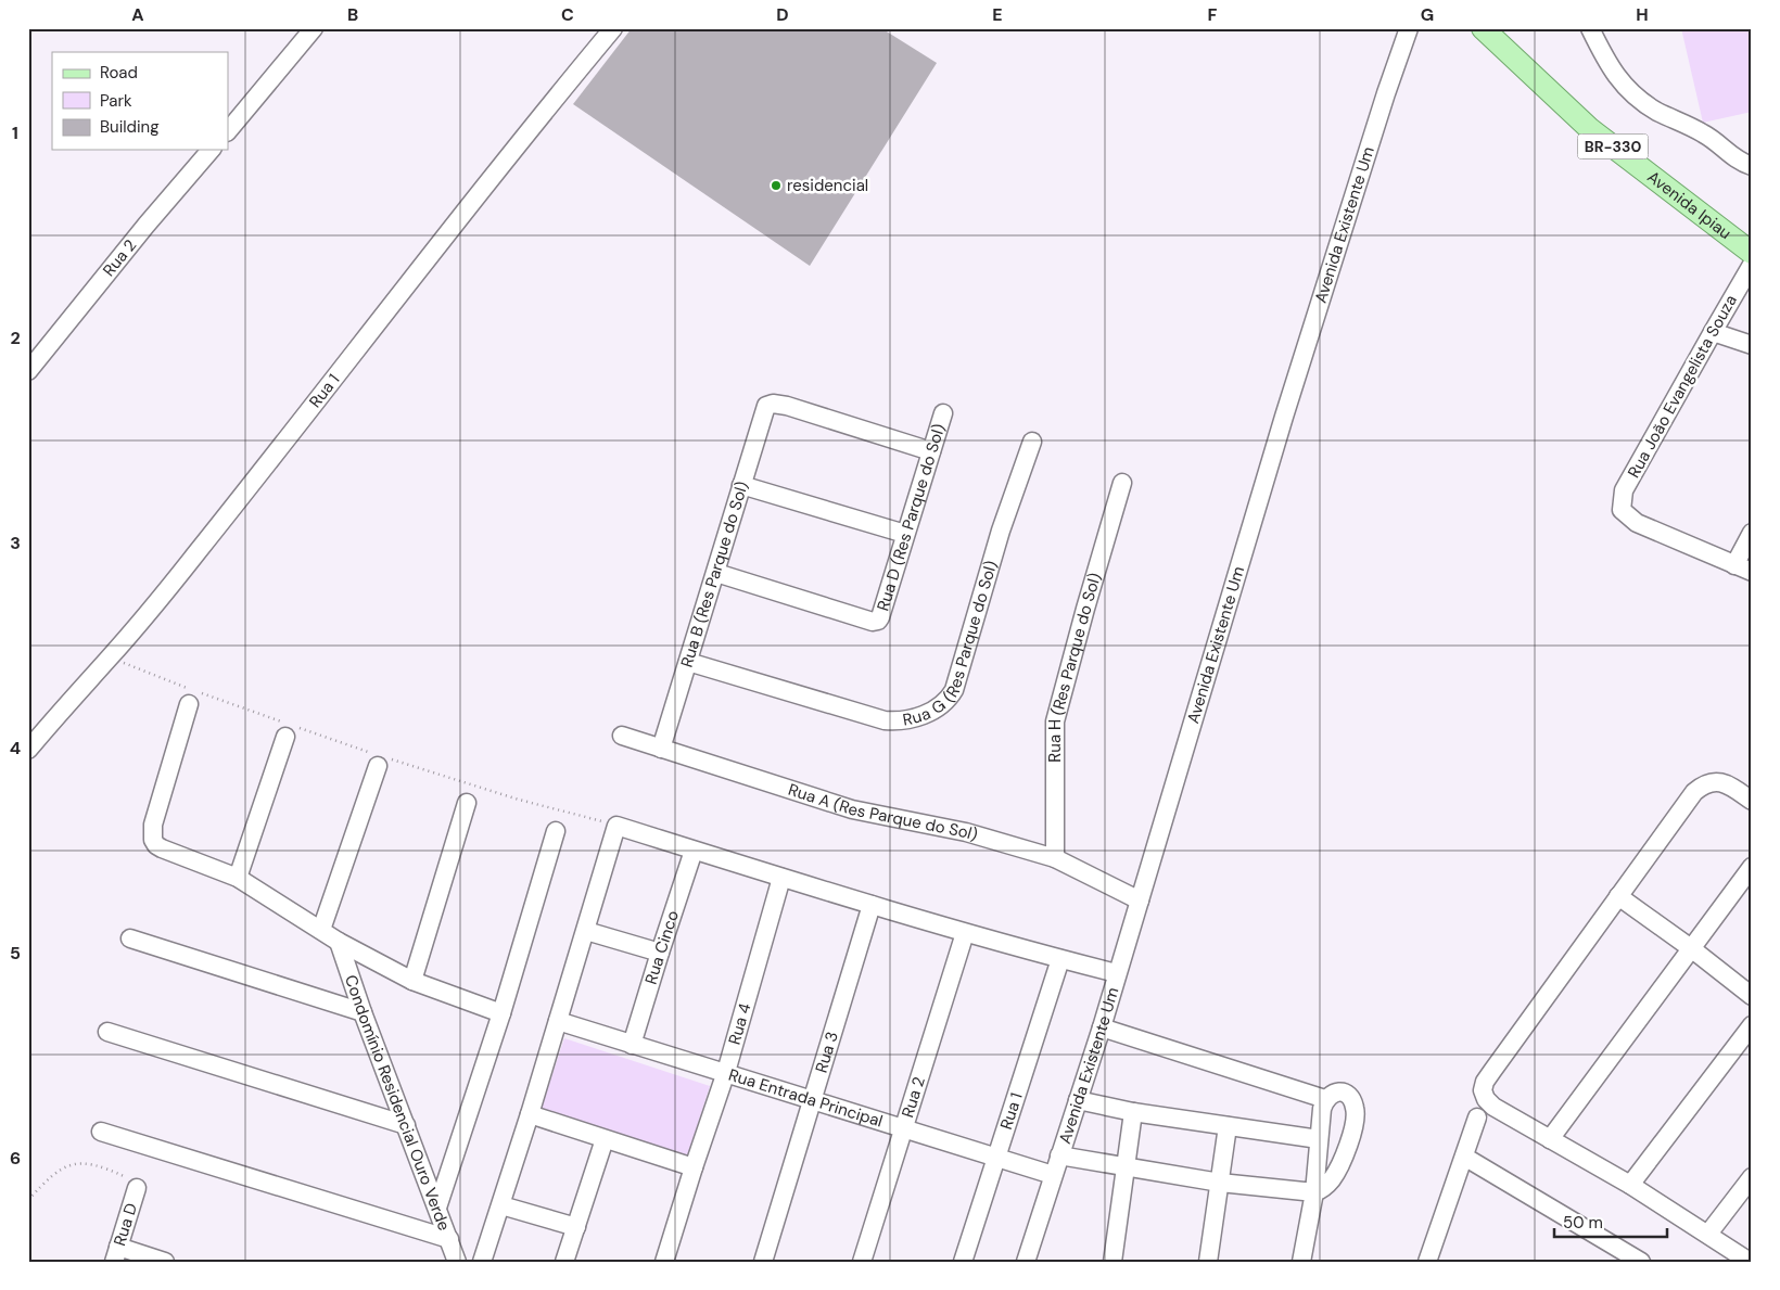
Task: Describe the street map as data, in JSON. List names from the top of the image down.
{
  "streets": {
    "main road": ["BR-330", "Avenida Ipiau"],
    "street": [
      "Avenida Existente Um",
      "Rua 2",
      "Rua João Evangelista Souza",
      "Rua 1",
      "Rua D (Res Parque do Sol)",
      "Rua B (Res Parque do Sol)",
      "Rua G (Res Parque do Sol)",
      "Rua H (Res Parque do Sol)",
      "Rua A (Res Parque do Sol)",
      "Rua Cinco",
      "Rua 4",
      "Rua 3",
      "Rua Entrada Principal",
      "Condomínio Residencial Ouro Verde",
      "Rua D"
    ]
  },
  "crossings": [
    ["Avenida Existente Um", "Rua A (Res Parque do Sol)"],
    ["Avenida Existente Um", "Rua Entrada Principal"],
    ["Rua 2", "Rua Entrada Principal"],
    ["Rua 1", "Rua Entrada Principal"],
    ["Rua D (Res Parque do Sol)", "Rua B (Res Parque do Sol)"],
    ["Rua B (Res Parque do Sol)", "Rua G (Res Parque do Sol)"],
    ["Rua B (Res Parque do Sol)", "Rua A (Res Parque do Sol)"],
    ["Rua H (Res Parque do Sol)", "Rua A (Res Parque do Sol)"],
    ["Rua Cinco", "Rua Entrada Principal"],
    ["Rua 4", "Rua Entrada Principal"],
    ["Rua 3", "Rua Entrada Principal"]
  ],
  "places": ["residencial"],
  "legend": ["Road", "Park", "Building"],
  "scale_bar": "50 m",
  "grid": {
    "columns": [
      "A",
      "B",
      "C",
      "D",
      "E",
      "F",
      "G",
      "H"
    ],
    "rows": [
      "1",
      "2",
      "3",
      "4",
      "5",
      "6"
    ]
  }
}
